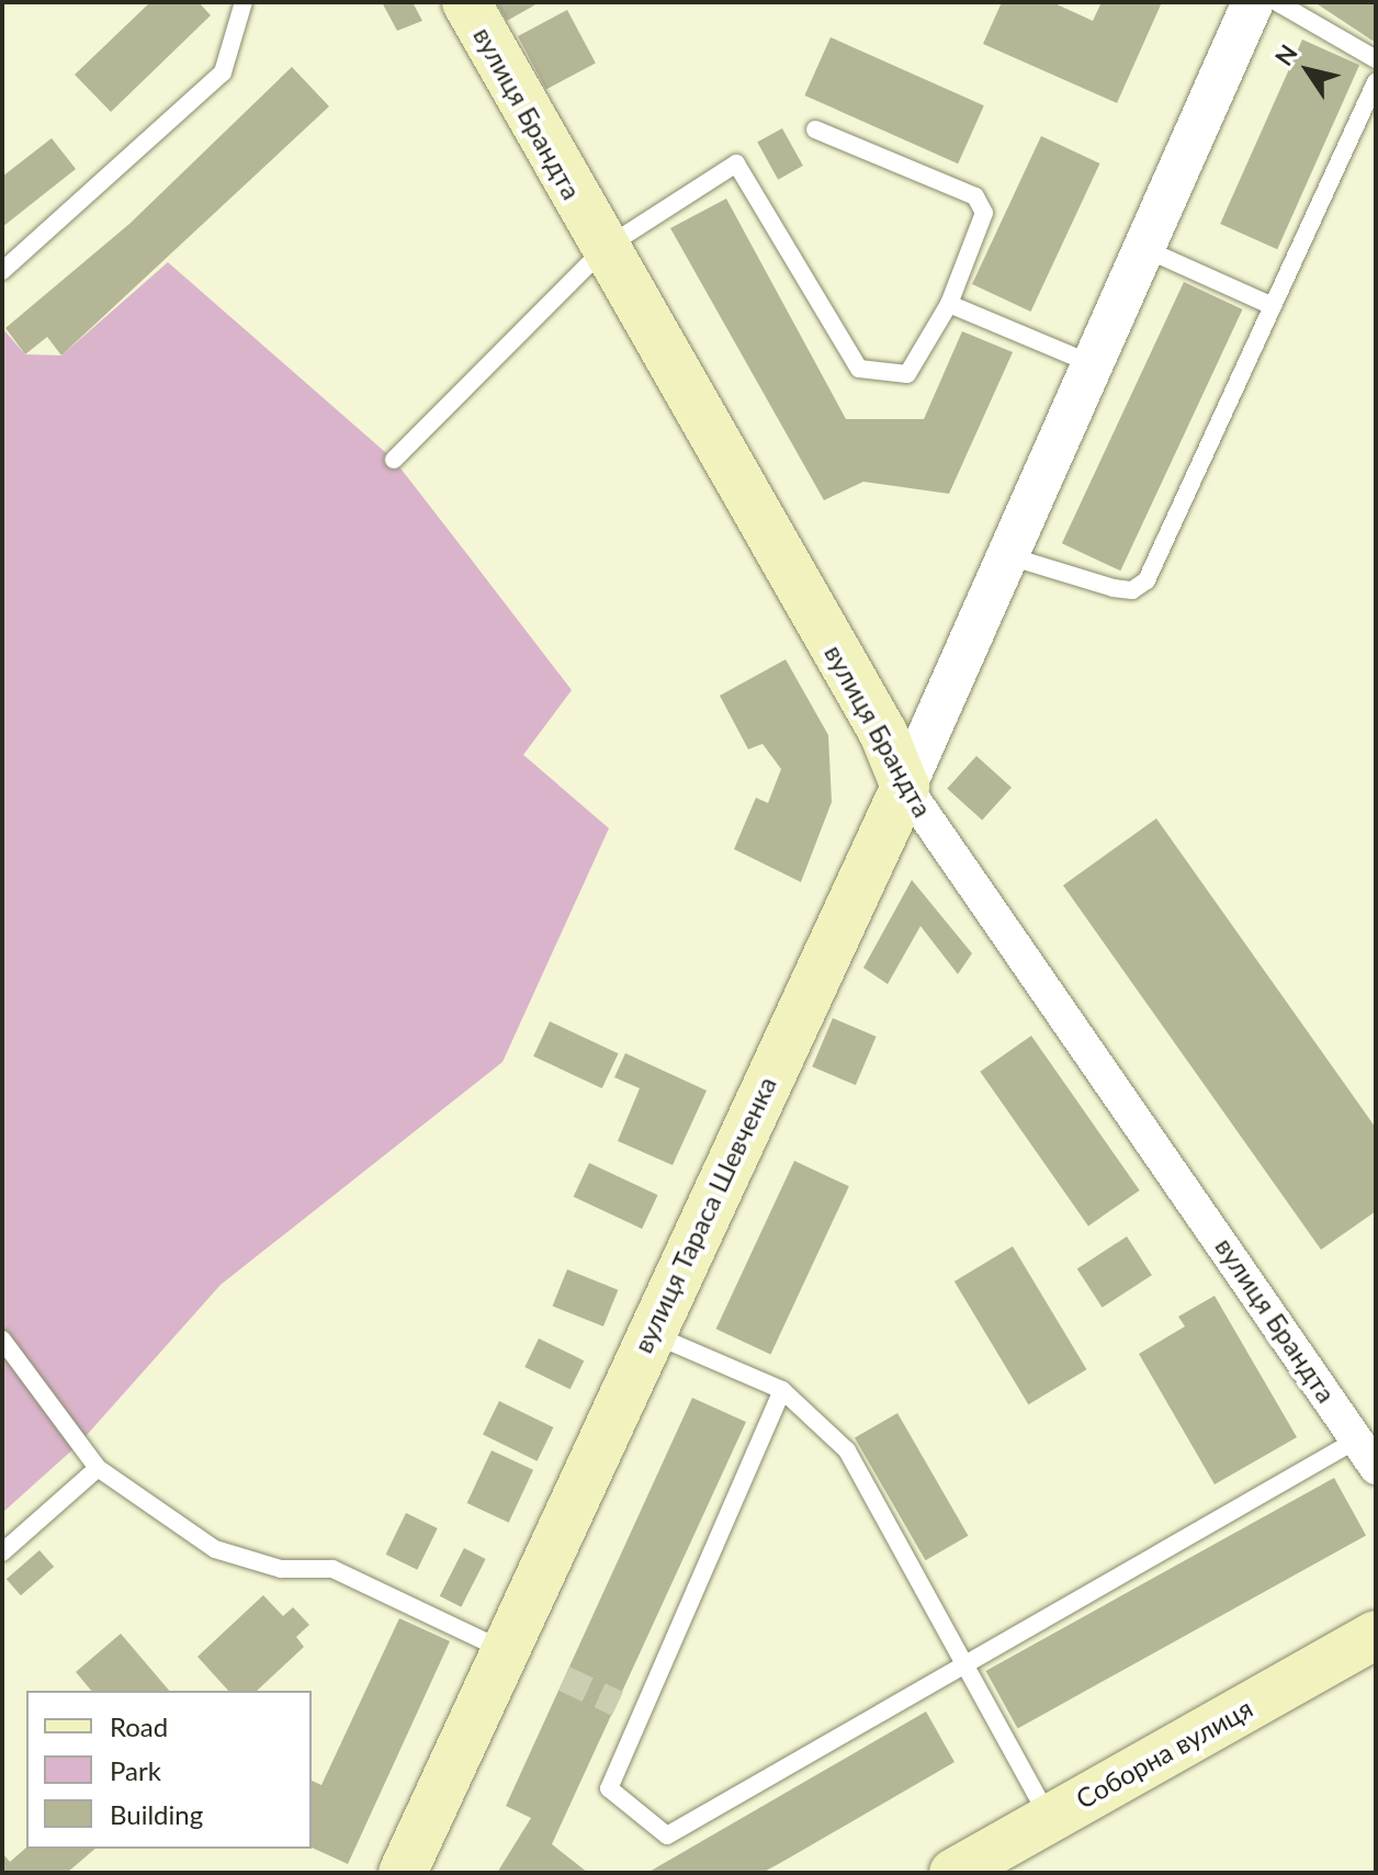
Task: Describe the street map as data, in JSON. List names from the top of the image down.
{
  "streets": {
    "main road": ["вулиця Брандта", "вулиця Тараса Шевченка", "Соборна вулиця"]
  },
  "crossings": [
    ["вулиця Брандта", "вулиця Тараса Шевченка"]
  ],
  "legend": ["Road", "Park", "Building"],
  "north": "top left"
}
